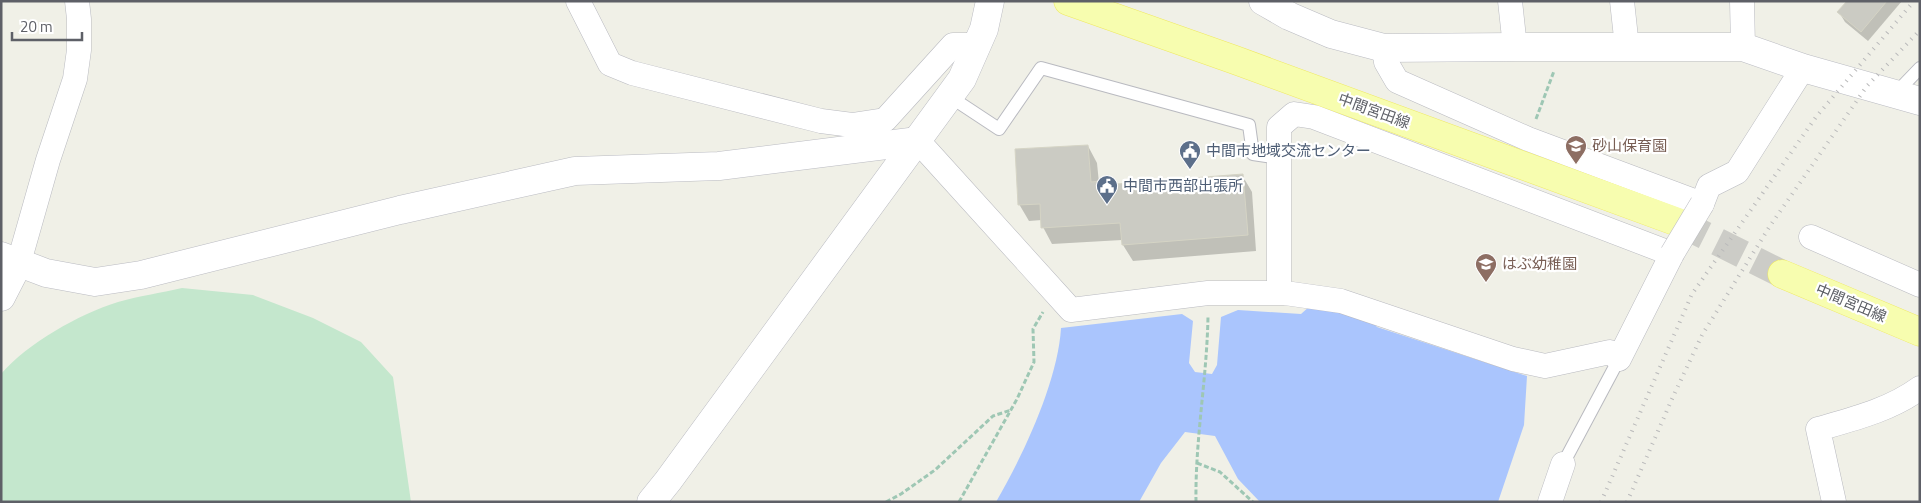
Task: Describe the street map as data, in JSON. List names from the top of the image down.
{
  "streets": {
    "main road": ["中間宮田線"]
  },
  "places": {
    "school or university": ["砂山保育園", "はぶ幼稚園"],
    "public building": ["中間市地域交流センター", "中間市西部出張所"]
  },
  "scale_bar": "20 m"
}
